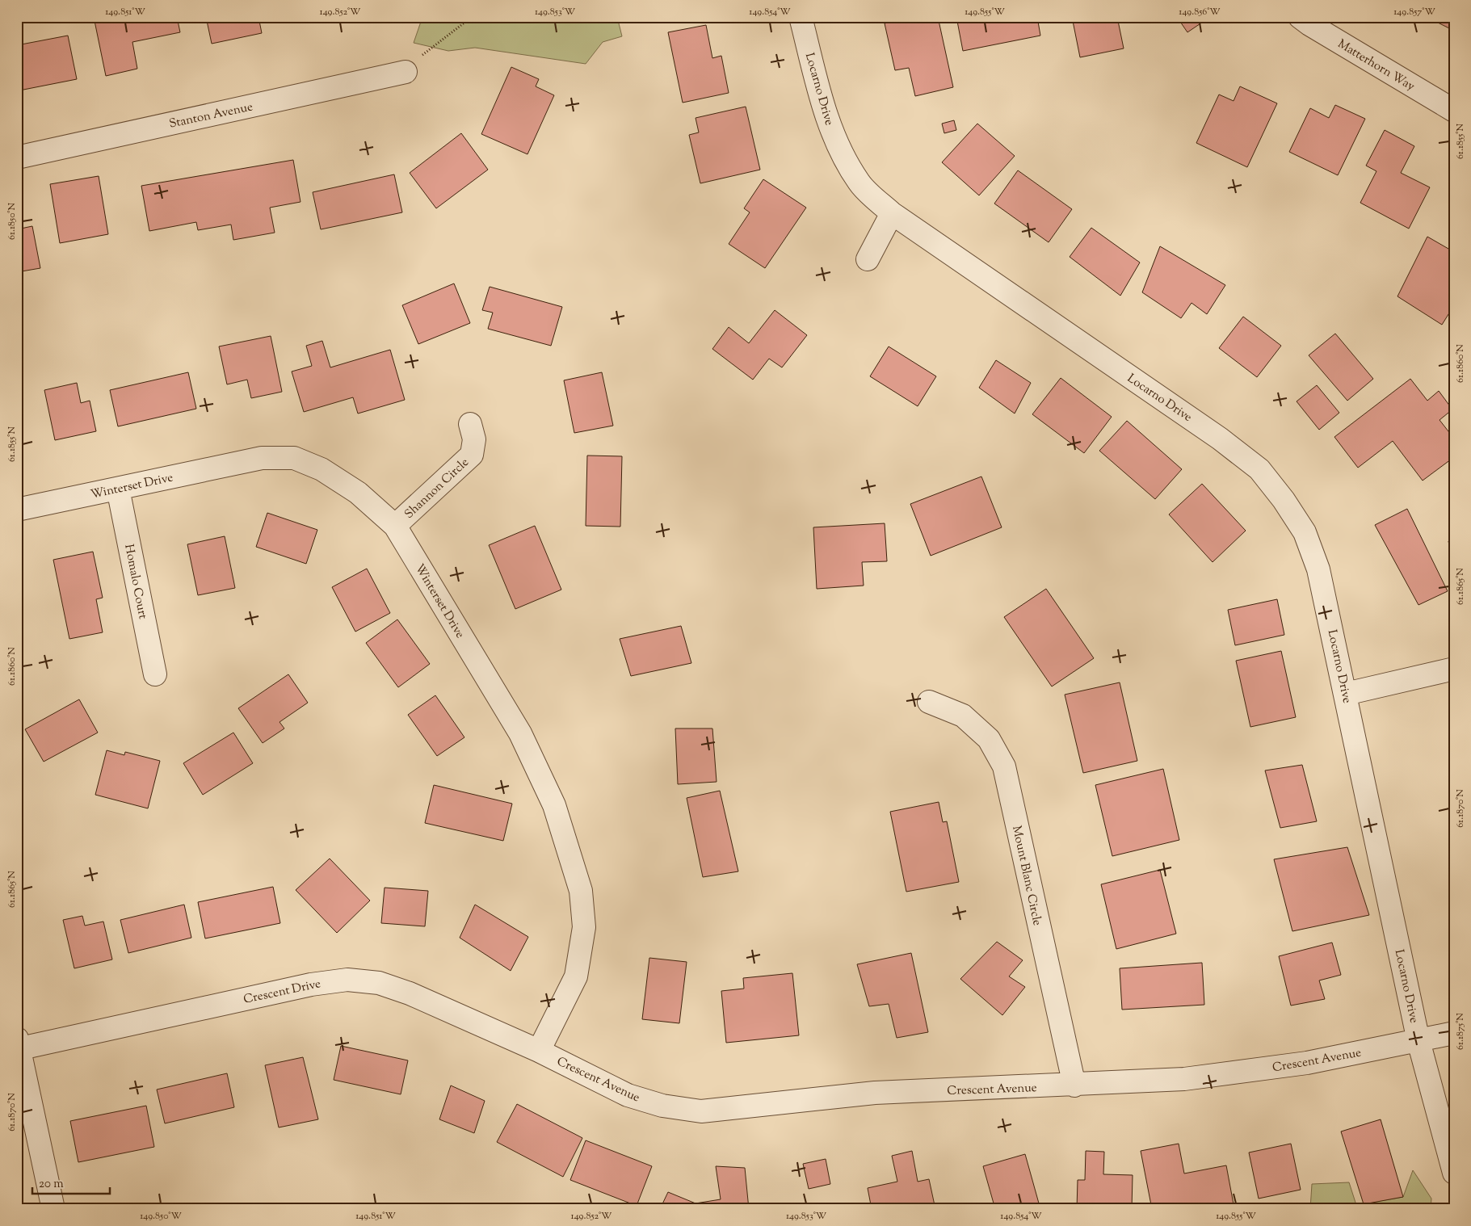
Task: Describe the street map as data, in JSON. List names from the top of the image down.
{
  "streets": {
    "street": [
      "Matterhorn Way",
      "Locarno Drive",
      "Stanton Avenue",
      "Winterset Drive",
      "Shannon Circle",
      "Homalo Court",
      "Mount Blanc Circle",
      "Crescent Drive",
      "Crescent Avenue"
    ]
  },
  "crossings": [
    ["Locarno Drive", "Crescent Avenue"],
    ["Winterset Drive", "Shannon Circle"],
    ["Winterset Drive", "Homalo Court"],
    ["Winterset Drive", "Crescent Drive"],
    ["Winterset Drive", "Crescent Avenue"],
    ["Mount Blanc Circle", "Crescent Avenue"],
    ["Crescent Drive", "Crescent Avenue"]
  ],
  "scale_bar": "20 m",
  "coordinates": [
    "149.851°W",
    "149.852°W",
    "149.853°W",
    "149.854°W",
    "149.855°W",
    "149.856°W",
    "149.857°W",
    "61.1855°N",
    "61.1850°N",
    "61.1860°N",
    "61.1865°N",
    "61.1870°N",
    "61.1875°N",
    "149.850°W"
  ]
}
